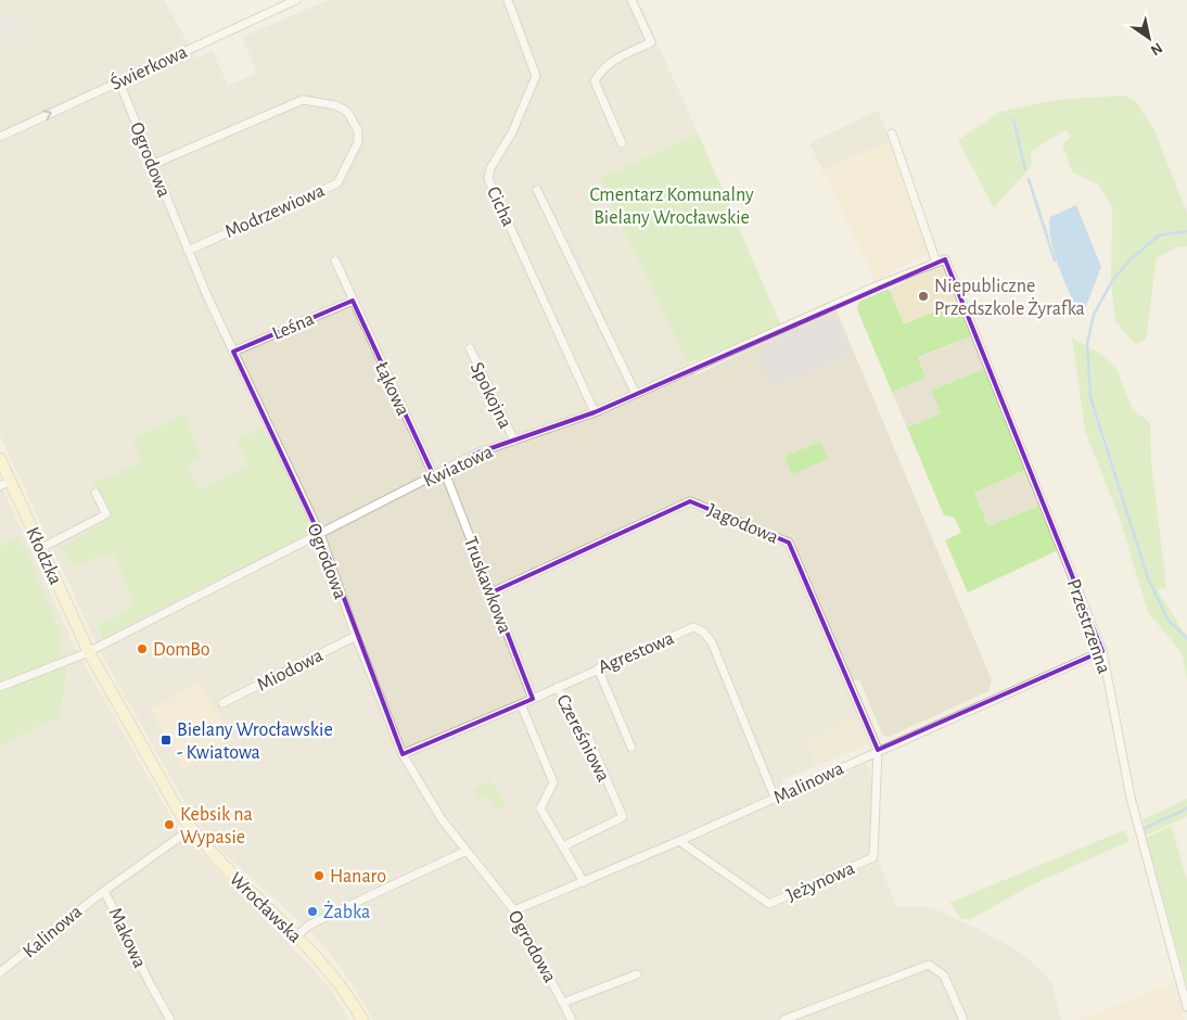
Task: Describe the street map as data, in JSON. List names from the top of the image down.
{
  "streets": {
    "main road": ["Kłodzka", "Wrocławska"],
    "street": [
      "Świerkowa",
      "Ogrodowa",
      "Cicha",
      "Modrzewiowa",
      "Leśna",
      "Łąkowa",
      "Spokojna",
      "Kwiatowa",
      "Jagodowa",
      "Truskawkowa",
      "Przestrzenna",
      "Agrestowa",
      "Miodowa",
      "Czereśniowa",
      "Malinowa",
      "Jeżynowa",
      "Kalinowa",
      "Makowa"
    ]
  },
  "crossings": [
    ["Świerkowa", "Ogrodowa"],
    ["Ogrodowa", "Modrzewiowa"],
    ["Ogrodowa", "Leśna"],
    ["Ogrodowa", "Kwiatowa"],
    ["Ogrodowa", "Agrestowa"],
    ["Ogrodowa", "Miodowa"],
    ["Ogrodowa", "Malinowa"],
    ["Cicha", "Kwiatowa"],
    ["Leśna", "Łąkowa"],
    ["Łąkowa", "Kwiatowa"],
    ["Spokojna", "Kwiatowa"],
    ["Kwiatowa", "Kłodzka"],
    ["Kwiatowa", "Truskawkowa"],
    ["Kwiatowa", "Przestrzenna"],
    ["Kwiatowa", "Wrocławska"],
    ["Jagodowa", "Truskawkowa"],
    ["Jagodowa", "Malinowa"],
    ["Jagodowa", "Jeżynowa"],
    ["Kłodzka", "Wrocławska"],
    ["Truskawkowa", "Agrestowa"],
    ["Przestrzenna", "Malinowa"],
    ["Agrestowa", "Czereśniowa"],
    ["Agrestowa", "Malinowa"],
    ["Malinowa", "Jeżynowa"],
    ["Wrocławska", "Makowa"],
    ["Kalinowa", "Makowa"]
  ],
  "one_way": ["Świerkowa"],
  "parks": ["Cmentarz Komunalny Bielany Wrocławskie"],
  "places": {
    "other": [
      "Niepubliczne Przedszkole Żyrafka",
      "DomBo",
      "Kebsik na Wypasie",
      "Hanaro",
      "Żabka"
    ],
    "transit": ["Bielany Wrocławskie - Kwiatowa"]
  },
  "north": "bottom right"
}
